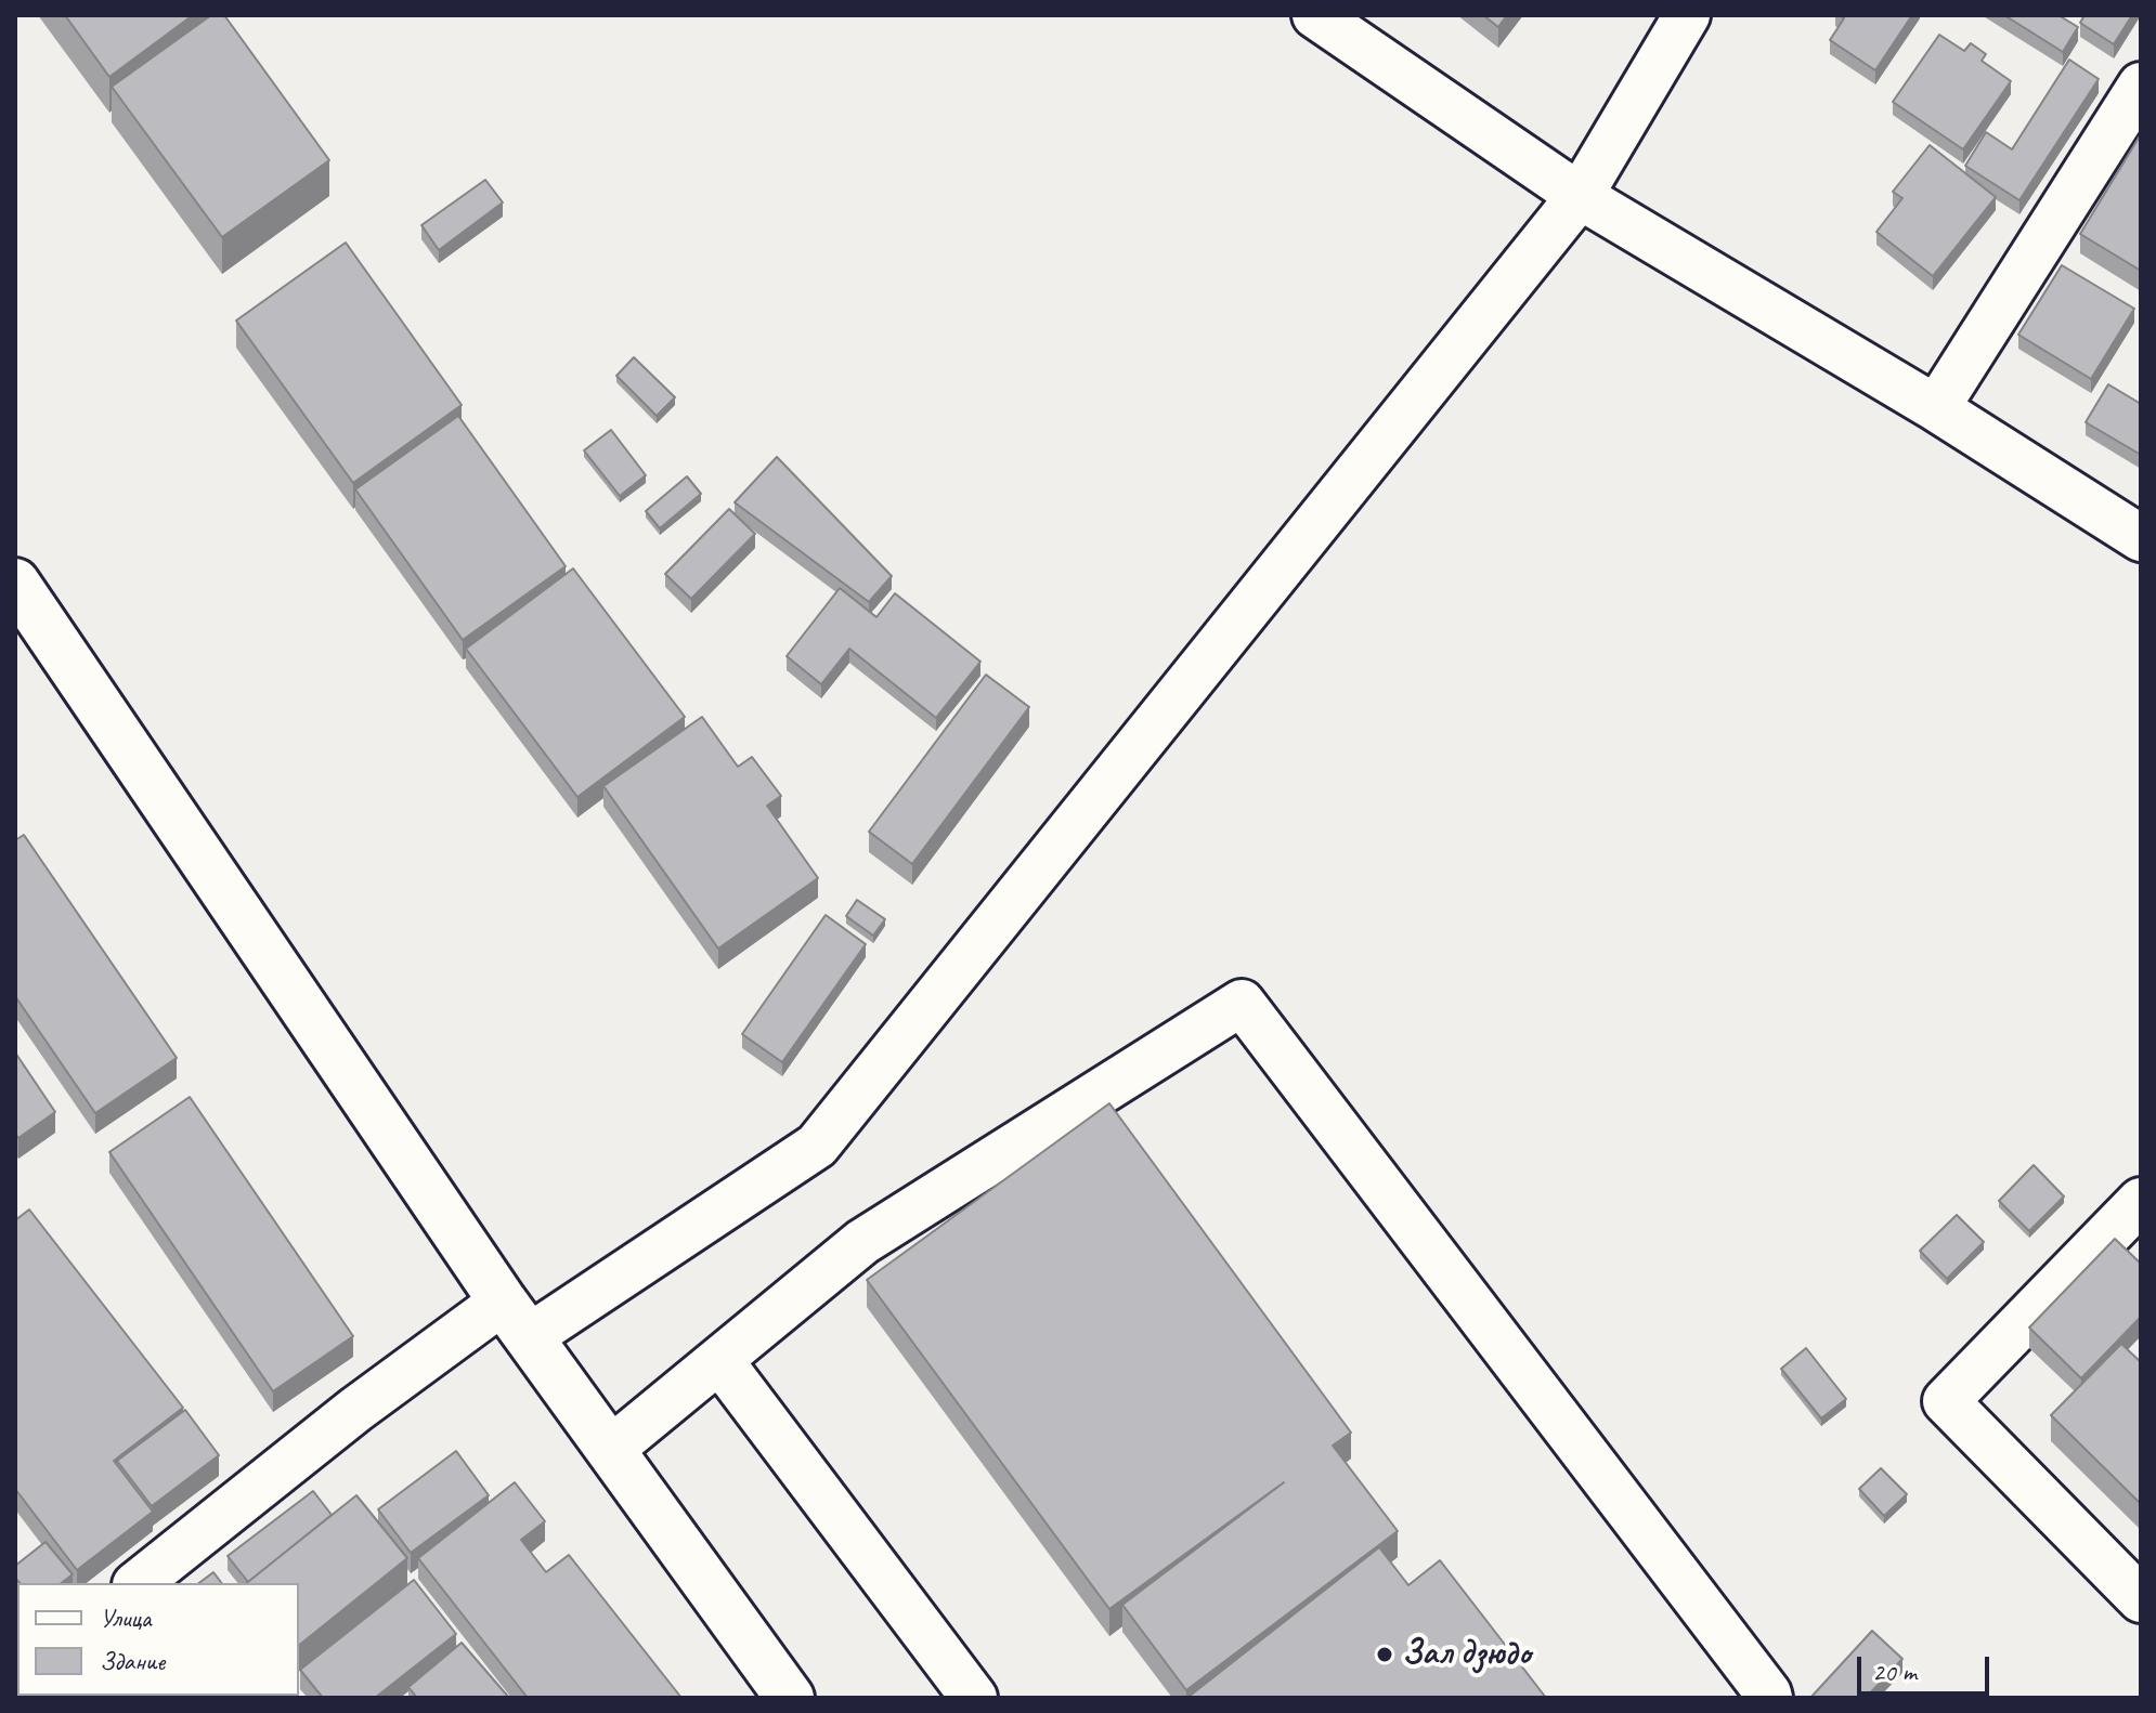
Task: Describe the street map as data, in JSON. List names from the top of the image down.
{
  "places": ["Зал дзюдо"],
  "legend": ["Улица", "Здание"],
  "scale_bar": "20 m"
}
